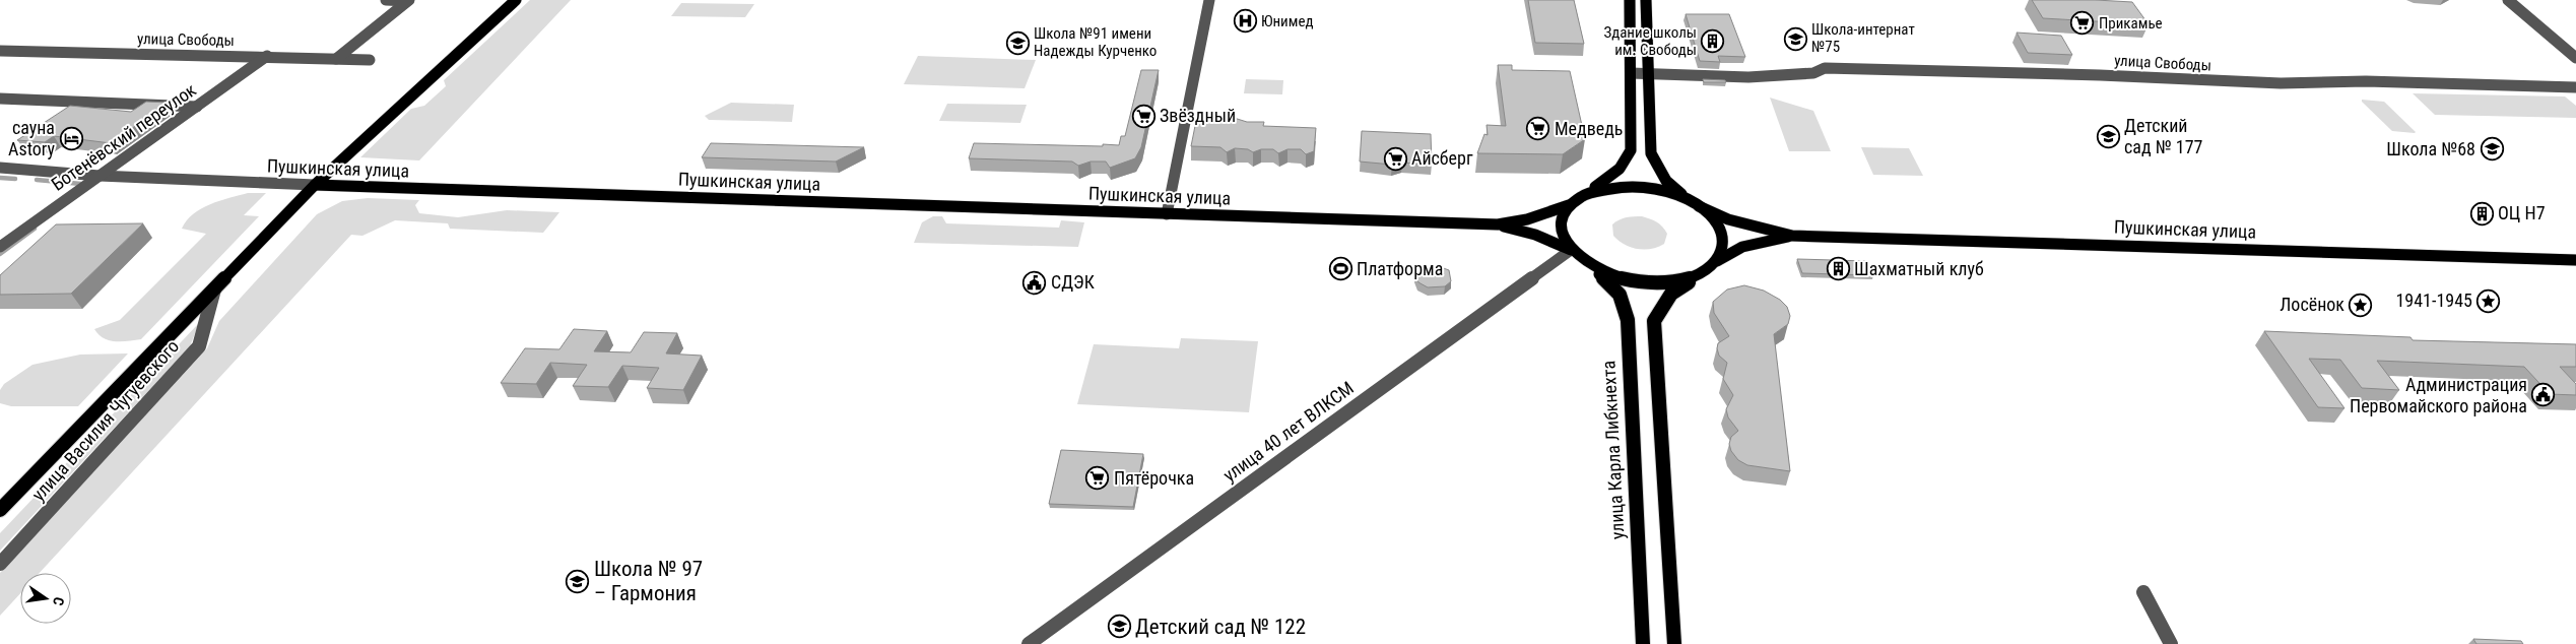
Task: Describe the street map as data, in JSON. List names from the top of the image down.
{
  "streets": {
    "main road": ["Пушкинская улица", "улица Василия Чугуевского", "улица Карла Либкнехта"],
    "street": ["улица Свободы", "Ботенёвский переулок", "улица 40 лет ВЛКСМ"]
  },
  "crossings": [
    ["улица Свободы", "Ботенёвский переулок"],
    ["Ботенёвский переулок", "Пушкинская улица"],
    ["Пушкинская улица", "улица Василия Чугуевского"],
    ["Пушкинская улица", "улица 40 лет ВЛКСМ"],
    ["Пушкинская улица", "улица Карла Либкнехта"],
    ["улица 40 лет ВЛКСМ", "улица Карла Либкнехта"]
  ],
  "places": {
    "hospital": ["Юнимед"],
    "supermarket": [
      "Прикамье",
      "Звёздный",
      "Медведь",
      "Айсберг",
      "Пятёрочка"
    ],
    "school or university": [
      "Школа-интернат №75",
      "Школа №91 имени Надежды Курченко",
      "Детский сад № 177",
      "Школа №68",
      "Школа № 97 – Гармония",
      "Детский сад № 122"
    ],
    "building": ["Здание школы им. Свободы", "ОЦ H7", "Шахматный клуб"],
    "hotel": ["сауна Astory"],
    "sports": ["Платформа"],
    "public building": ["СДЭК", "Администрация Первомайского района"],
    "place": ["1941-1945", "Лосёнок"]
  },
  "north": "right"
}
